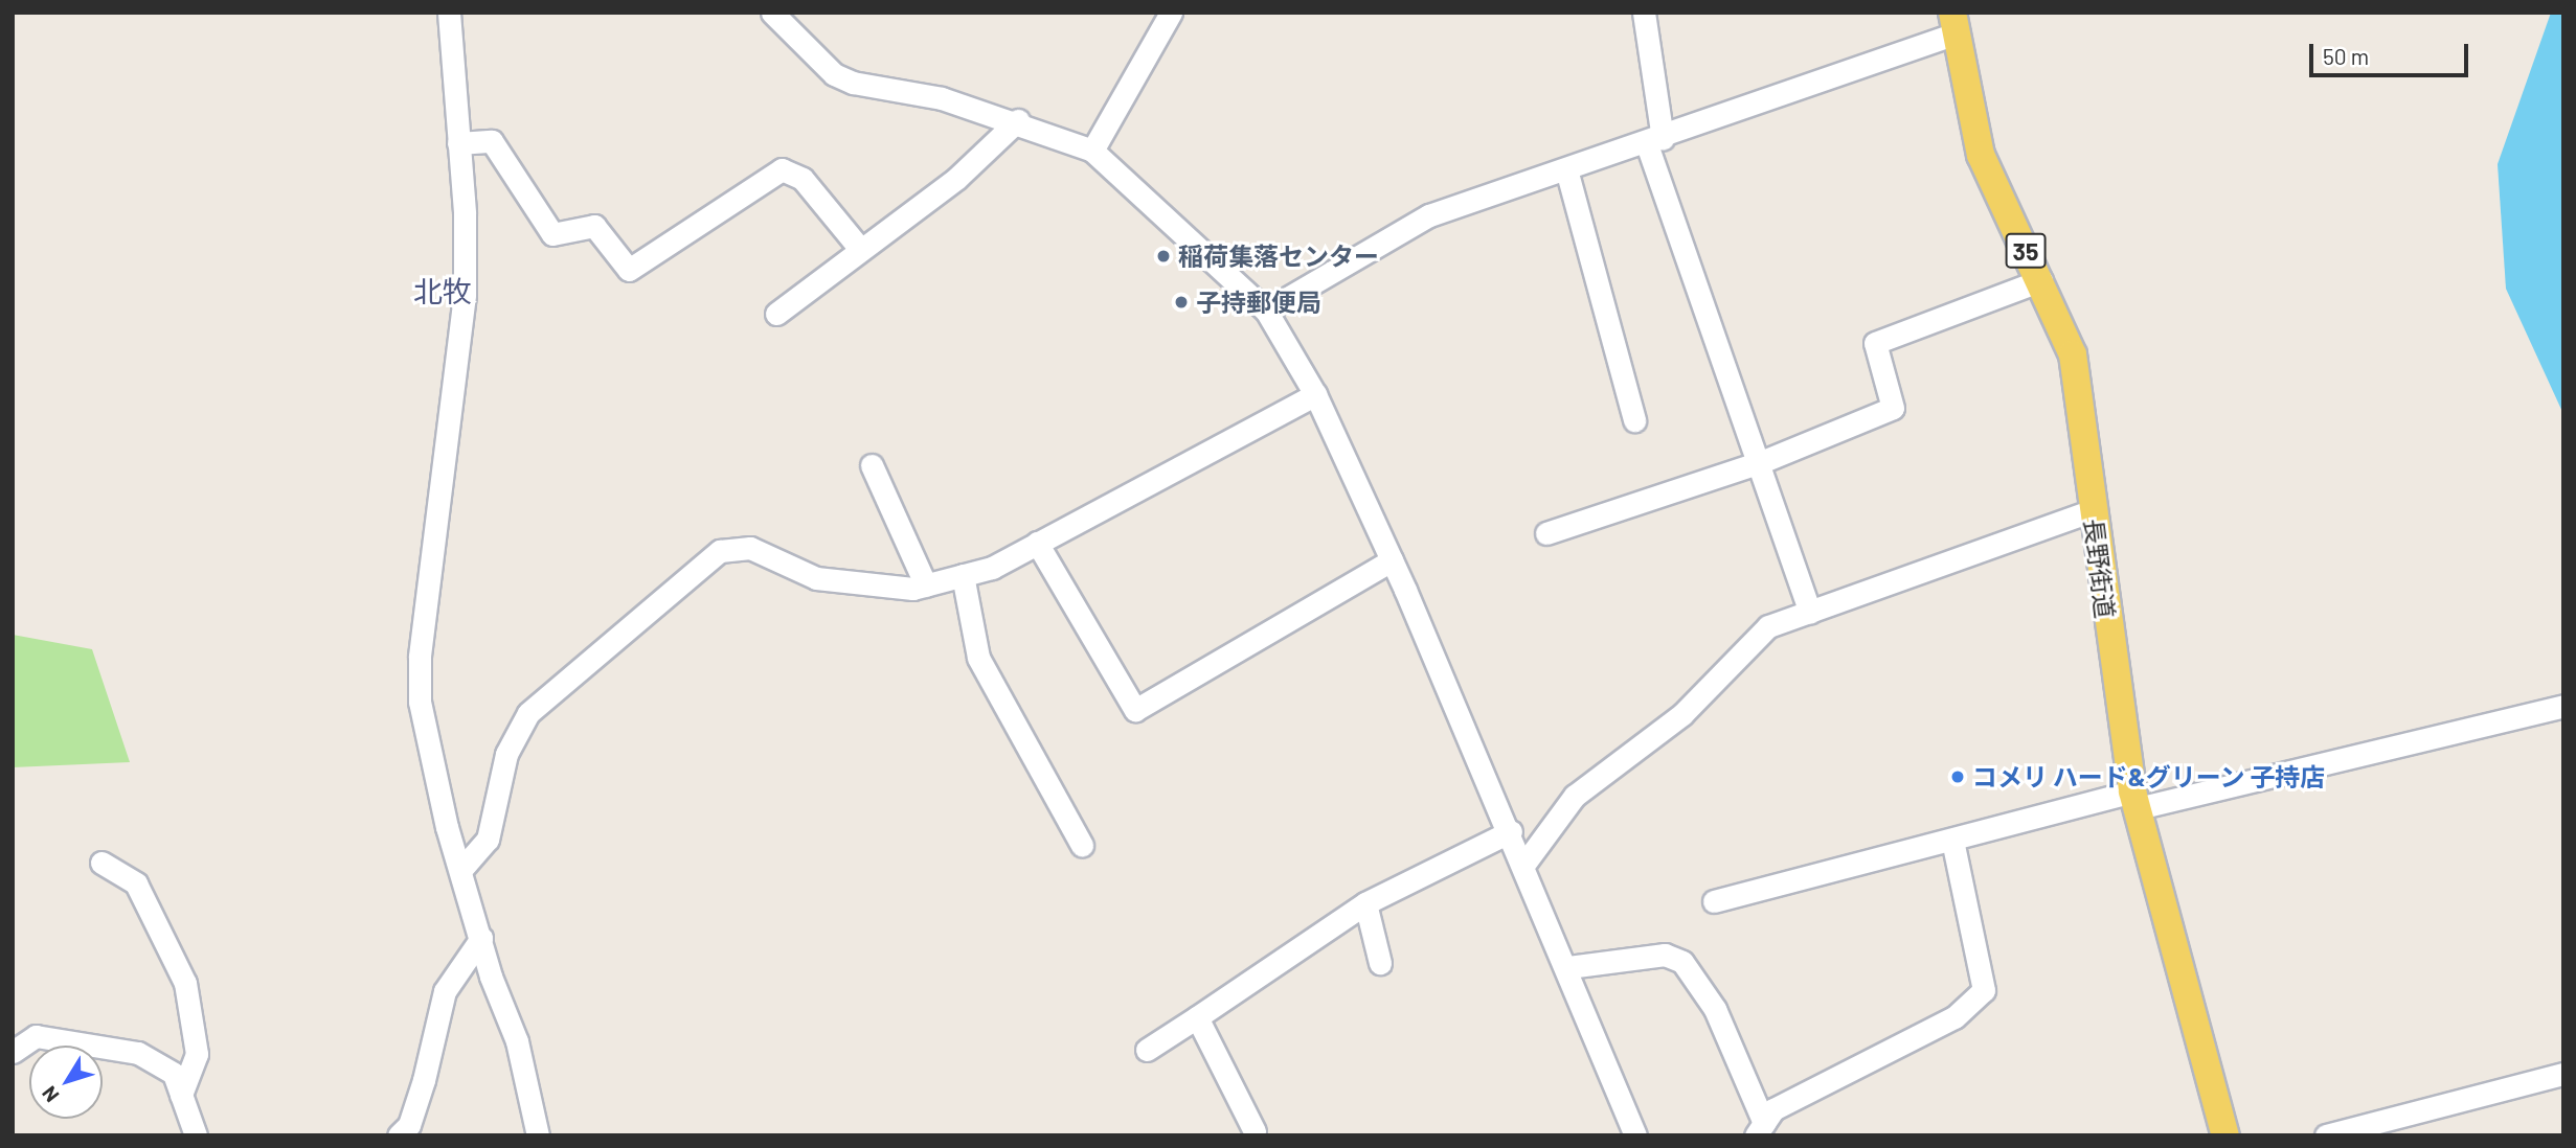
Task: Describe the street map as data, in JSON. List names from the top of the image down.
{
  "streets": {
    "main road": ["35", "長野街道"]
  },
  "districts": ["北牧"],
  "places": ["稲荷集落センター", "子持郵便局", "コメリ ハード&グリーン 子持店"],
  "scale_bar": "50 m",
  "north": "bottom left"
}
